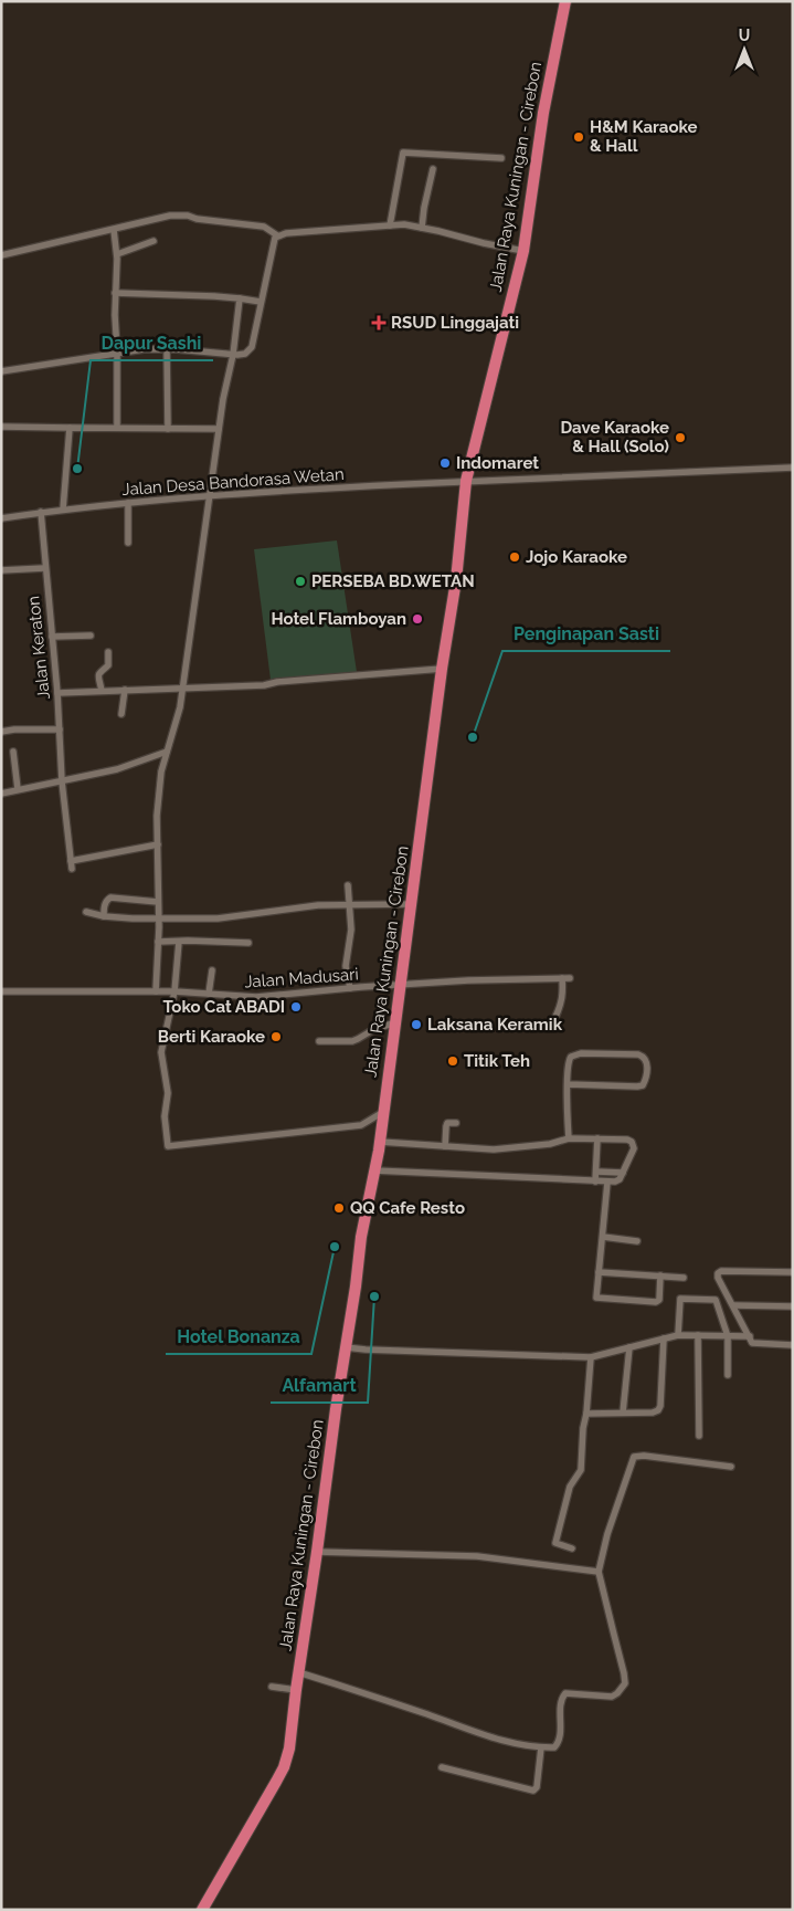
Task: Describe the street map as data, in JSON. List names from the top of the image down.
{
  "streets": {
    "highway": ["Jalan Raya Kuningan - Cirebon"],
    "street": ["Jalan Desa Bandorasa Wetan", "Jalan Keraton", "Jalan Madusari"]
  },
  "crossings": [
    ["Jalan Raya Kuningan - Cirebon", "Jalan Desa Bandorasa Wetan"],
    ["Jalan Raya Kuningan - Cirebon", "Jalan Madusari"],
    ["Jalan Desa Bandorasa Wetan", "Jalan Keraton"]
  ],
  "places": {
    "other": [
      "H&M Karaoke & Hall",
      "Dave Karaoke & Hall (Solo)",
      "Indomaret",
      "Dapur Sashi",
      "Jojo Karaoke",
      "PERSEBA BD.WETAN",
      "Hotel Flamboyan",
      "Penginapan Sasti",
      "Toko Cat ABADI",
      "Laksana Keramik",
      "Berti Karaoke",
      "Titik Teh",
      "QQ Cafe Resto",
      "Hotel Bonanza",
      "Alfamart"
    ],
    "health": ["RSUD Linggajati"]
  },
  "north": "top"
}
